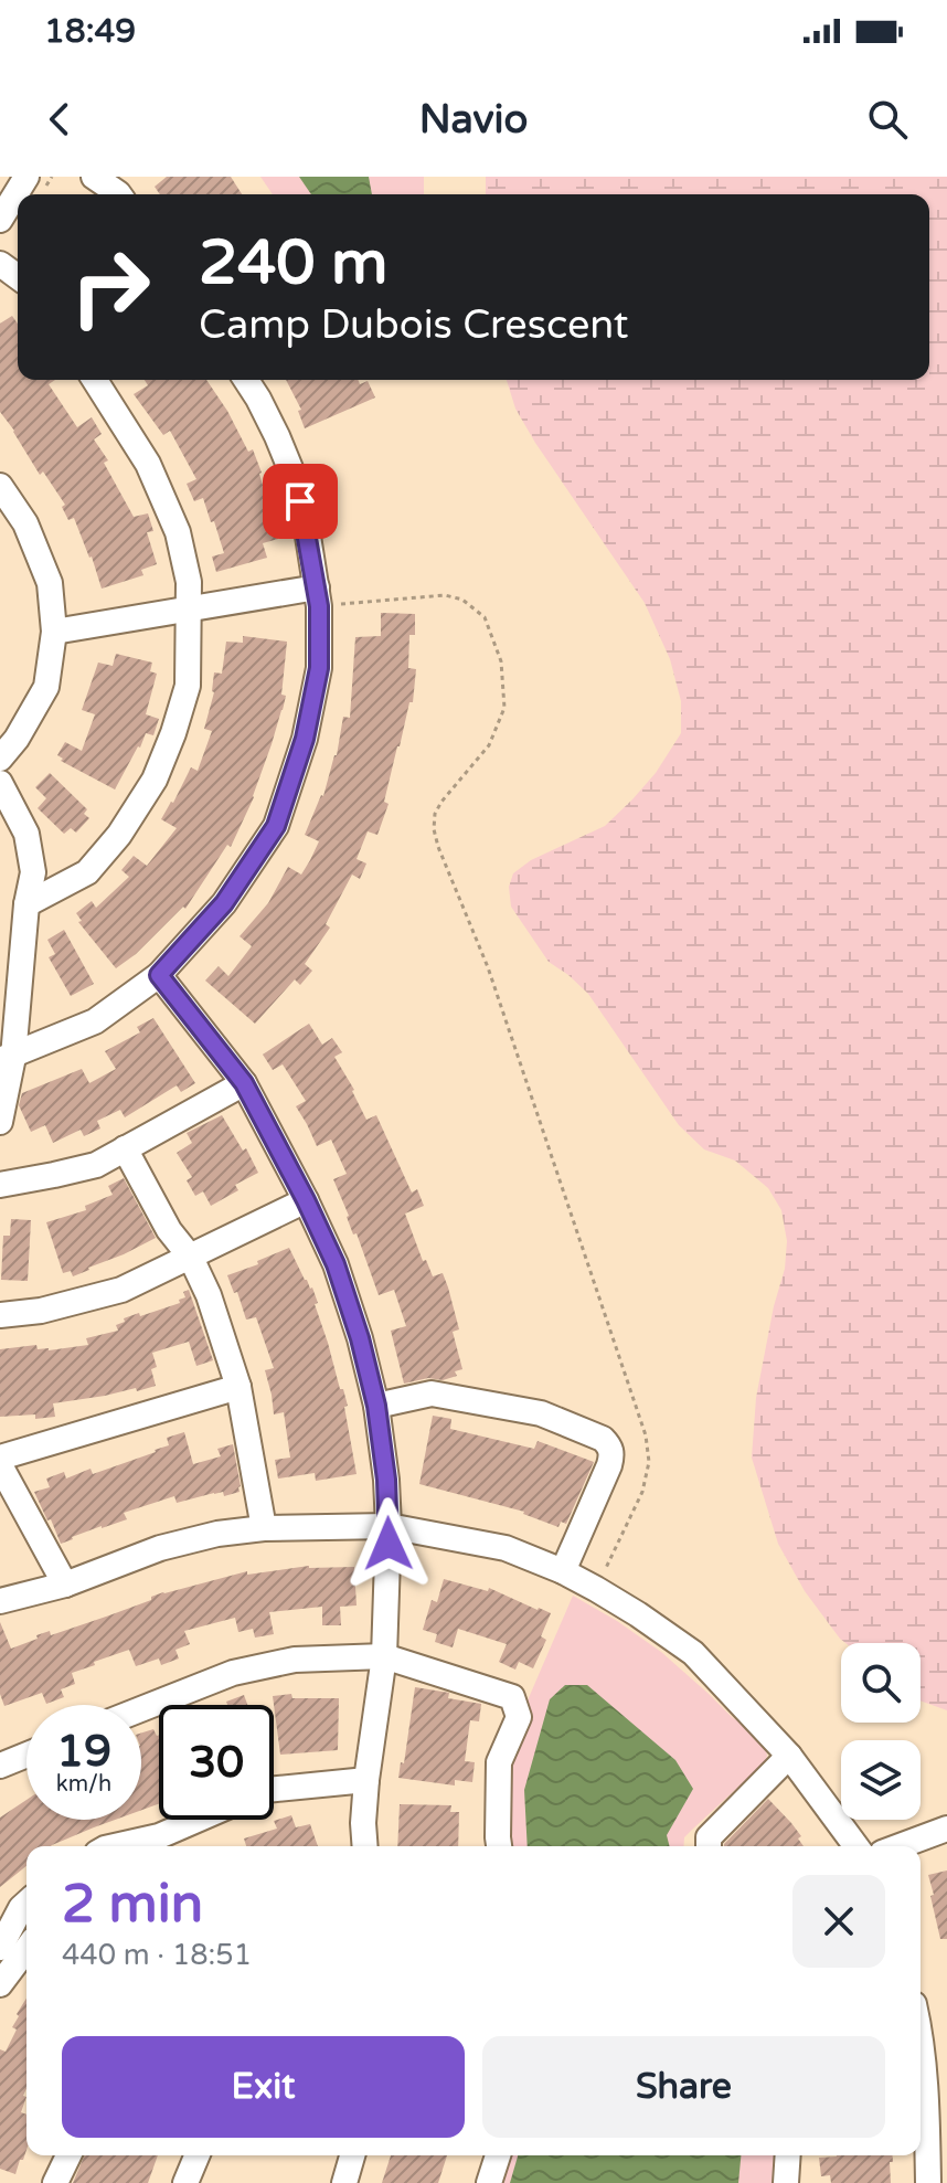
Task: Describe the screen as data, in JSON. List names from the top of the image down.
{
  "page": {
    "status": "18:49",
    "header": "Navio",
    "turn": ["240 m", "Camp Dubois Crescent"],
    "speed": "19 km/h",
    "limit": "30",
    "heading": ["2 min", "440 m · 18:51"],
    "buttons": ["Exit", "Share"]
  }
}
